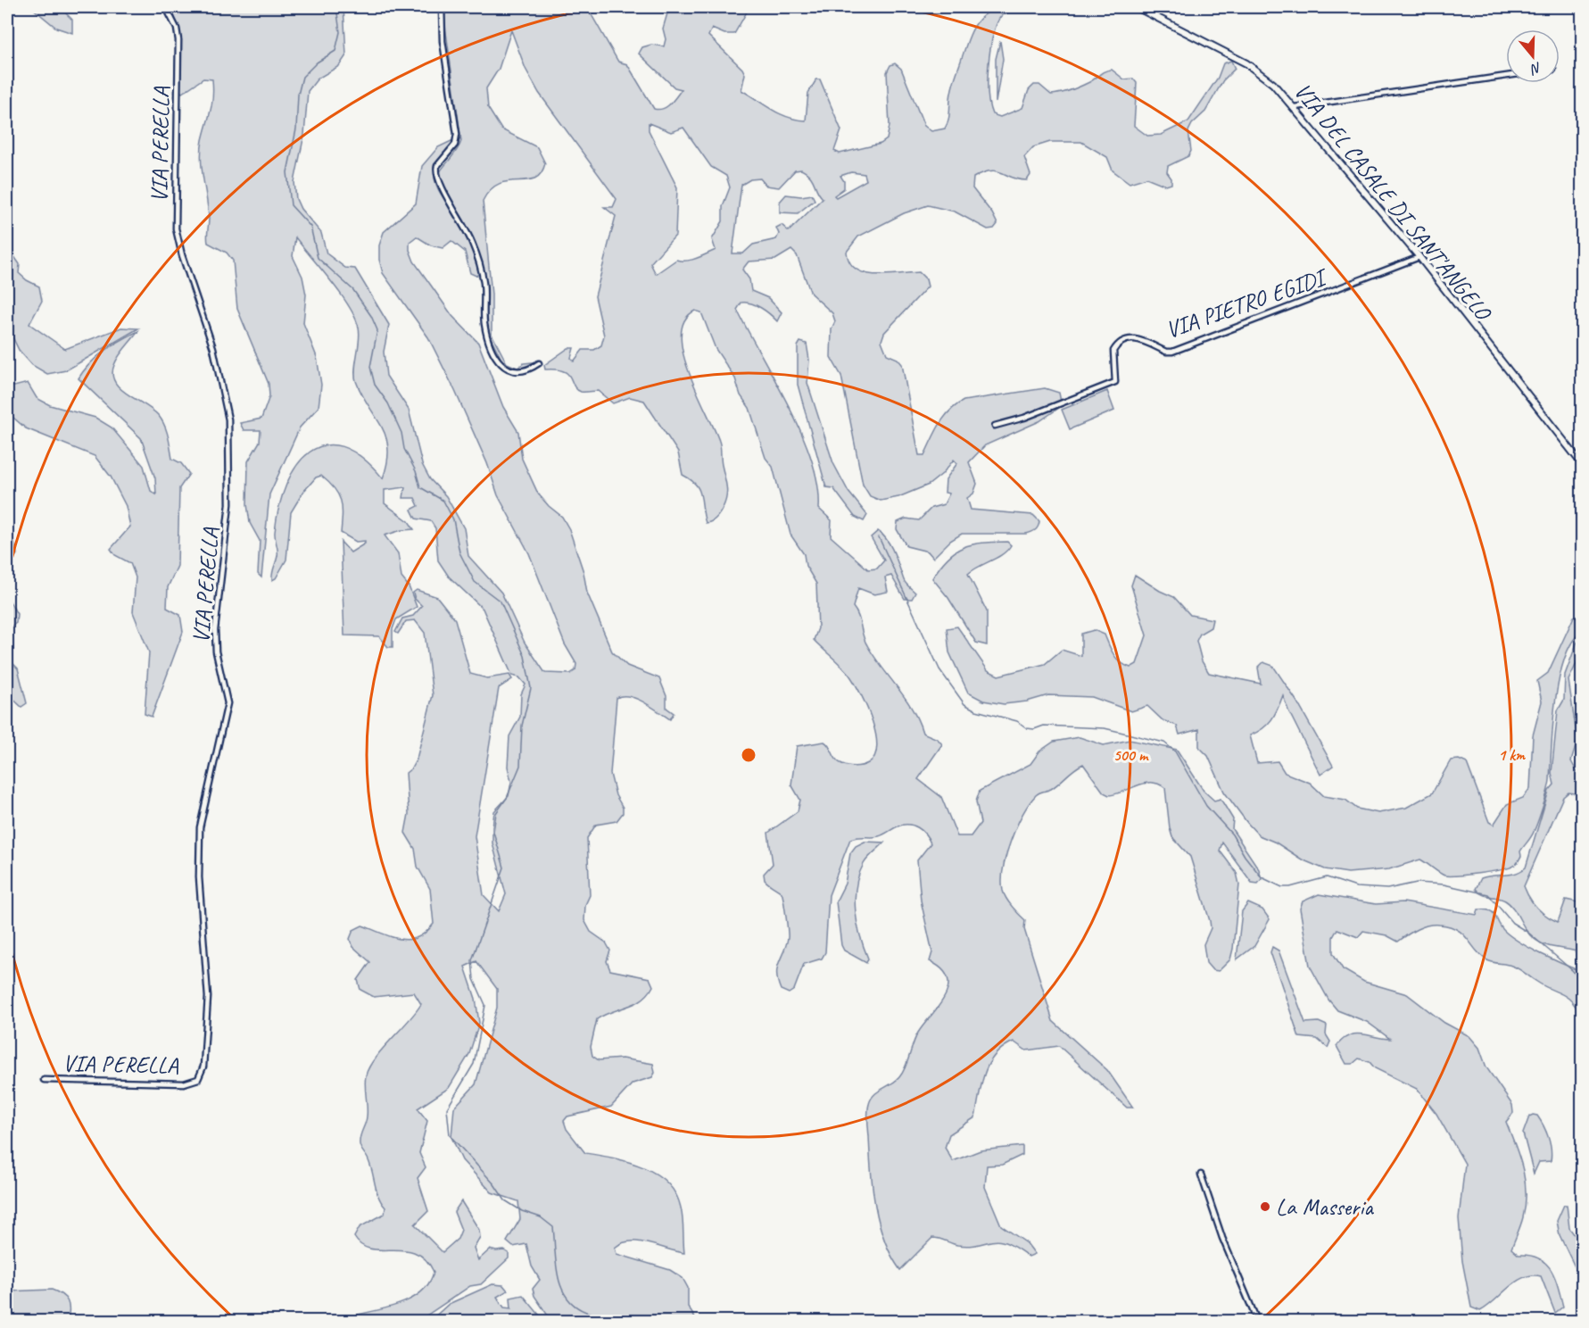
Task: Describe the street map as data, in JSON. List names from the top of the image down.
{
  "streets": {
    "main road": ["VIA DEL CASALE DI SANT'ANGELO"],
    "street": ["VIA PERELLA", "VIA PIETRO EGIDI"]
  },
  "crossings": [
    ["VIA DEL CASALE DI SANT'ANGELO", "VIA PIETRO EGIDI"]
  ],
  "places": ["La Masseria"],
  "north": "bottom",
  "rings": ["500 m", "1 km"]
}
